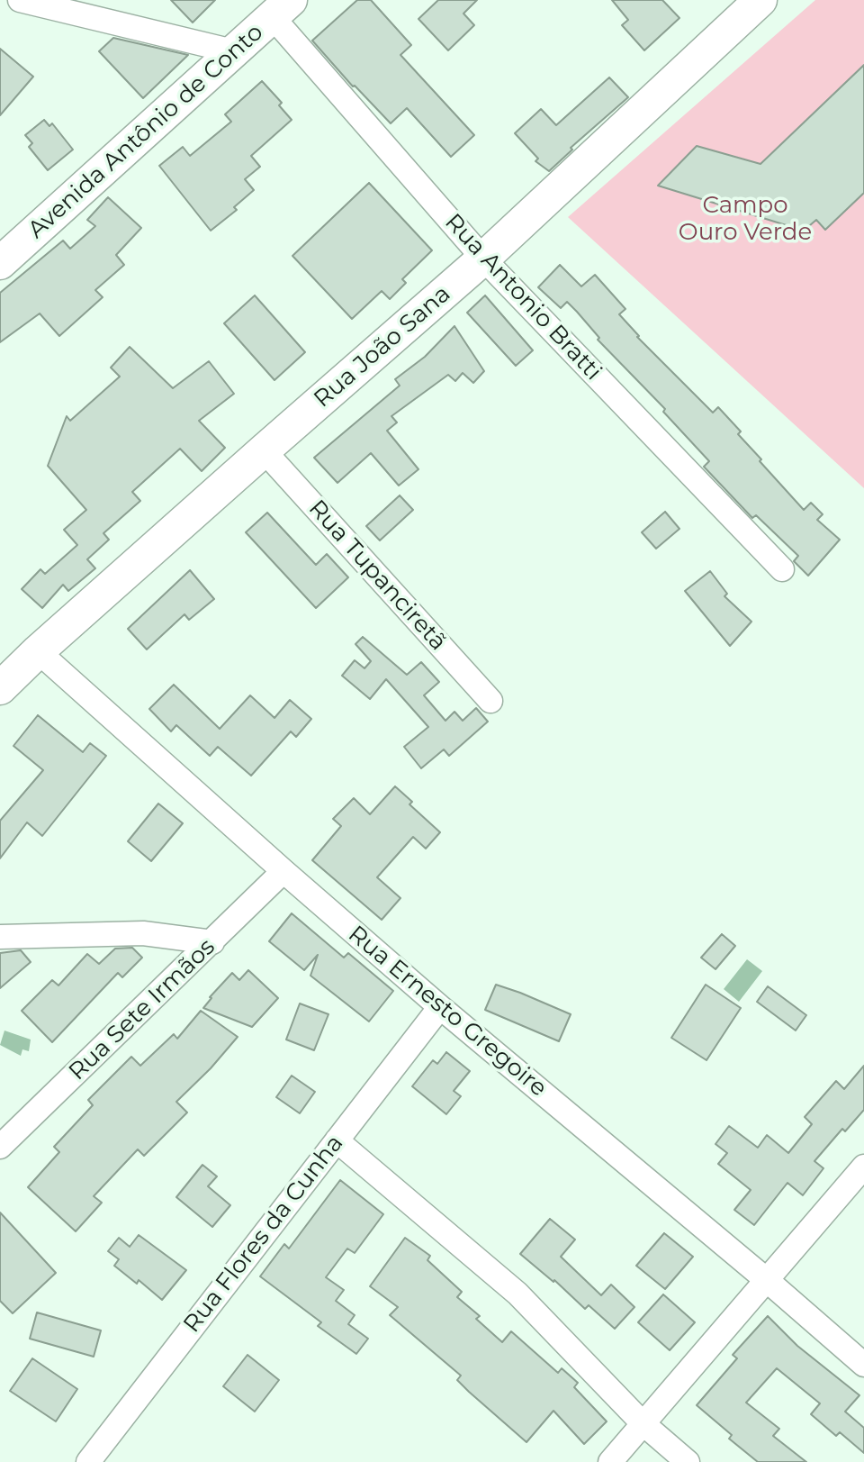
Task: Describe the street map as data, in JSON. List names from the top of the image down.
{
  "streets": {
    "street": [
      "Avenida Antônio de Conto",
      "Rua Antonio Bratti",
      "Rua João Sana",
      "Rua Tupanciretã",
      "Rua Sete Irmãos",
      "Rua Ernesto Gregoire",
      "Rua Flores da Cunha"
    ]
  },
  "crossings": [
    ["Avenida Antônio de Conto", "Rua Antonio Bratti"],
    ["Rua Antonio Bratti", "Rua João Sana"],
    ["Rua João Sana", "Rua Tupanciretã"],
    ["Rua João Sana", "Rua Ernesto Gregoire"],
    ["Rua Sete Irmãos", "Rua Ernesto Gregoire"],
    ["Rua Ernesto Gregoire", "Rua Flores da Cunha"]
  ],
  "parks": ["Campo Ouro Verde"]
}
